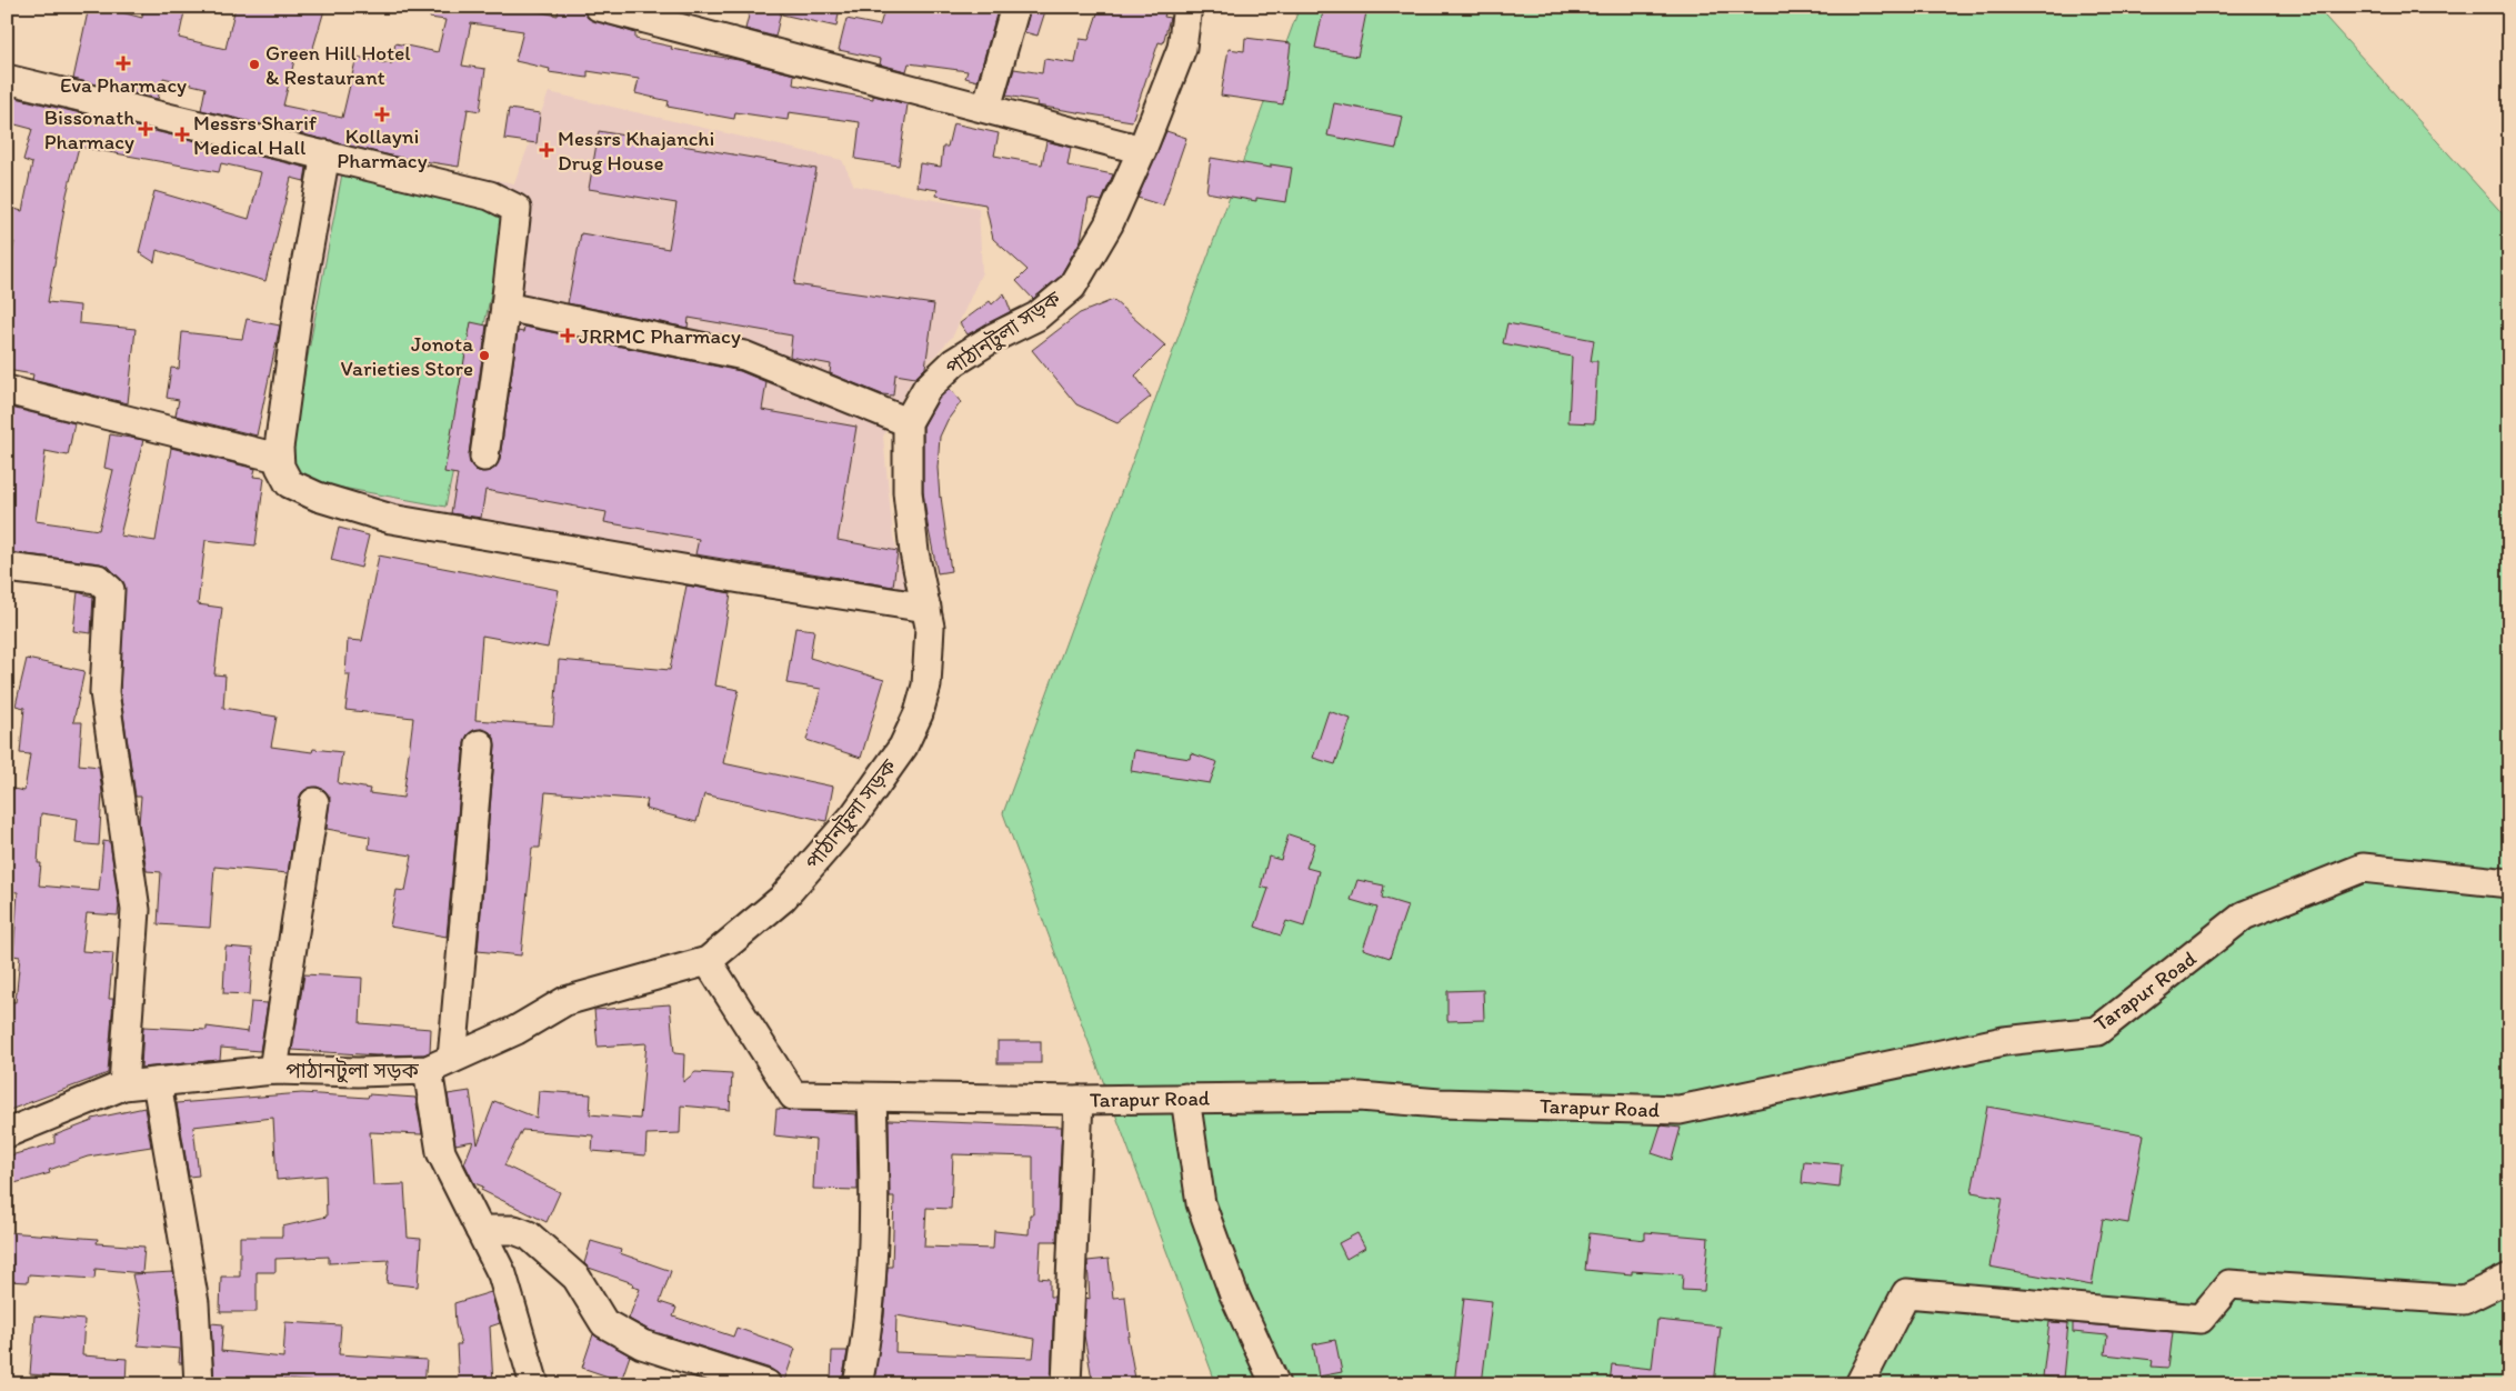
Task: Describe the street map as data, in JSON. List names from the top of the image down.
{
  "streets": {
    "street": ["পাঠানটুলা সড়ক", "Tarapur Road"]
  },
  "crossings": [
    ["পাঠানটুলা সড়ক", "Tarapur Road"]
  ],
  "places": {
    "health": [
      "Eva Pharmacy",
      "Kollayni Pharmacy",
      "Bissonath Pharmacy",
      "Messrs Sharif Medical Hall",
      "Messrs Khajanchi Drug House",
      "JRRMC Pharmacy"
    ],
    "other": ["Green Hill Hotel & Restaurant", "Jonota Varieties Store"]
  }
}
